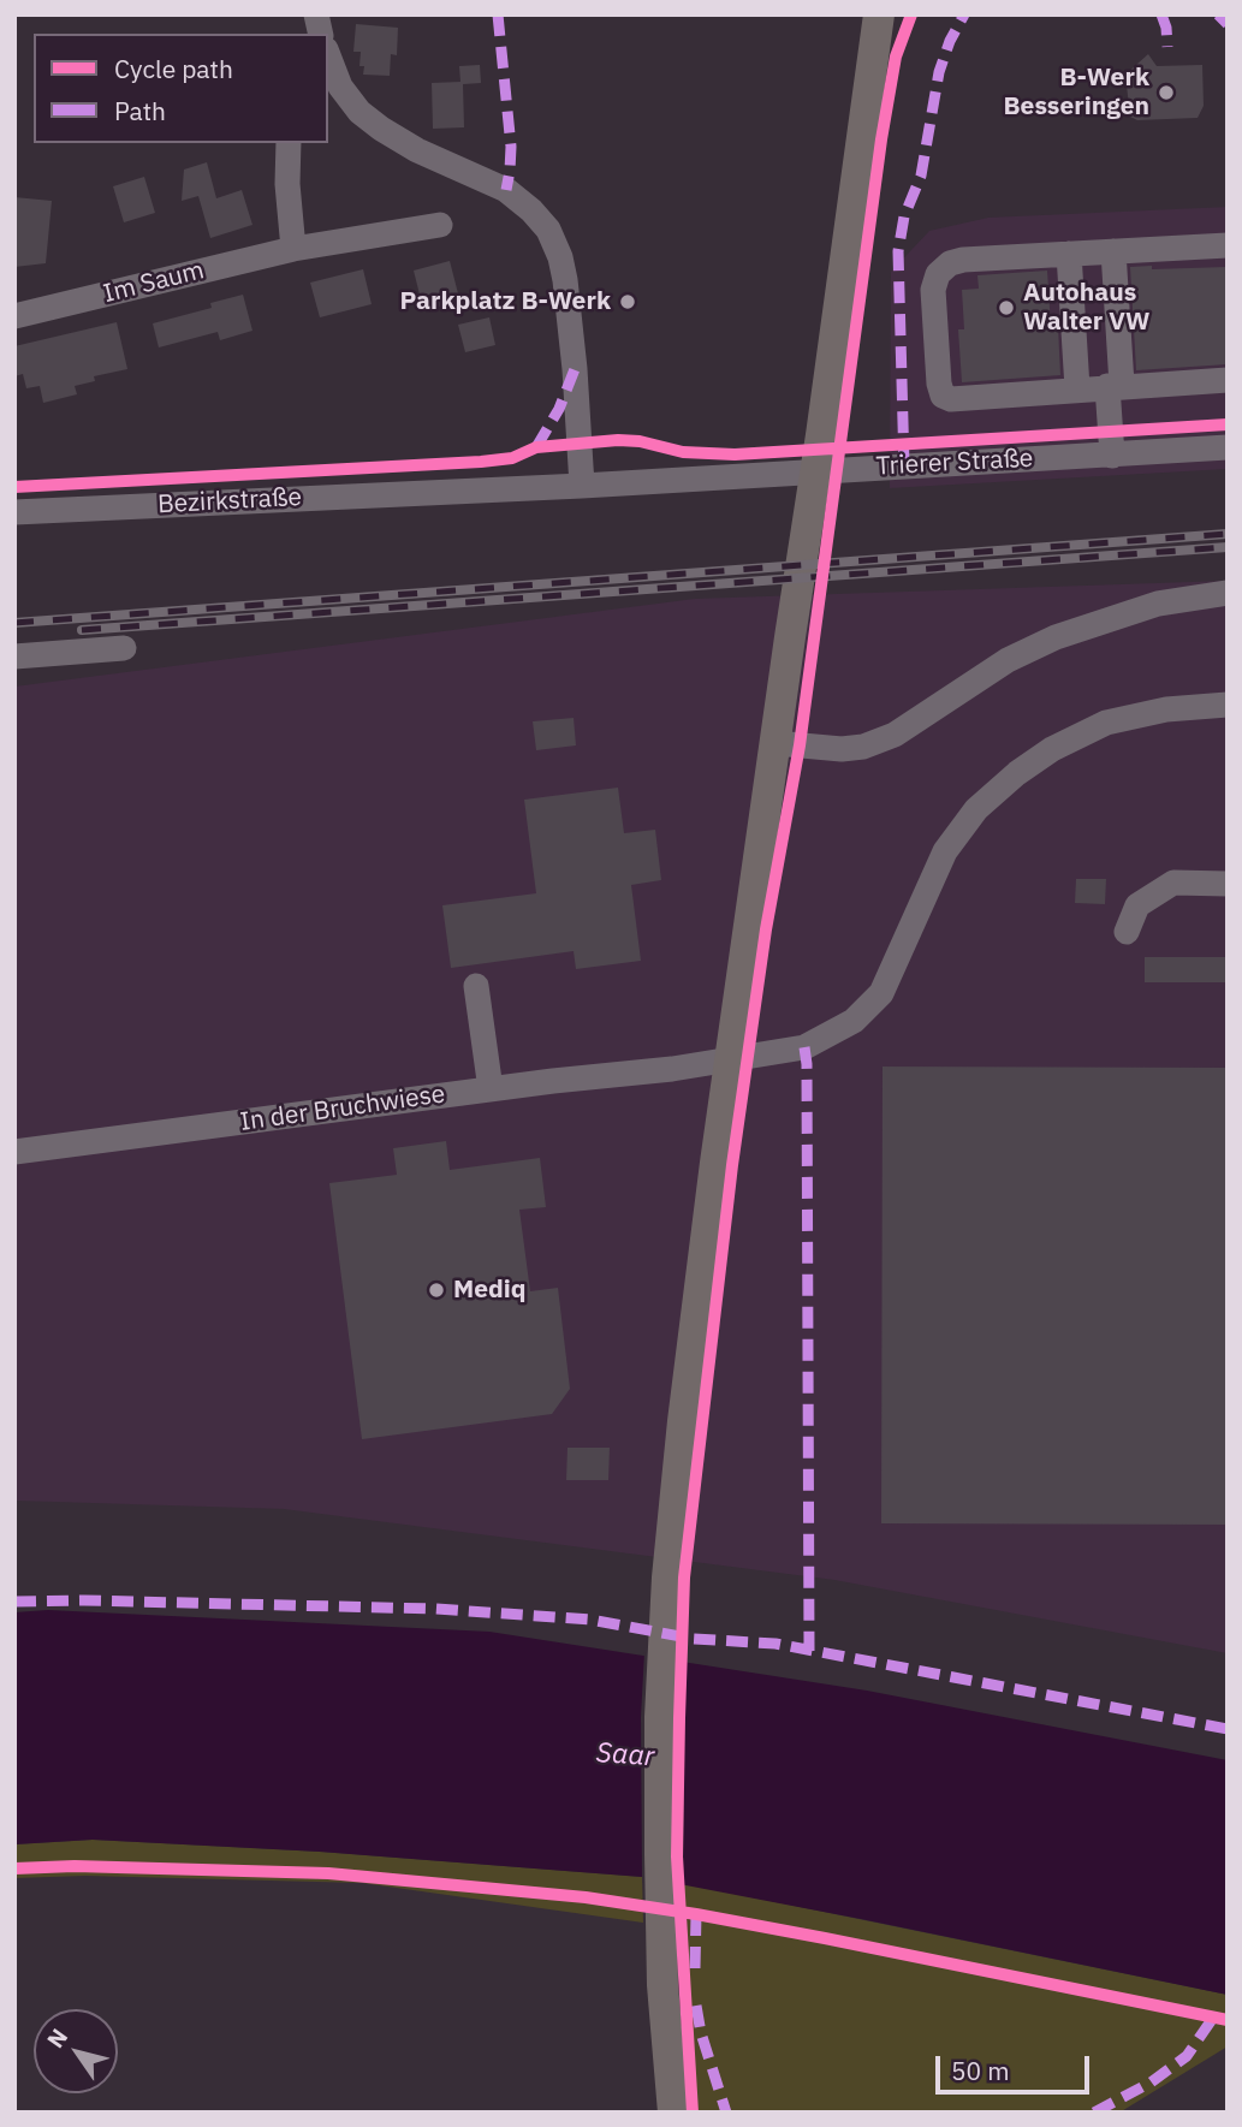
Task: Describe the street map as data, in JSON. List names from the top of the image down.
{
  "streets": {
    "street": [
      "Im Saum",
      "Trierer Straße",
      "Bezirkstraße",
      "In der Bruchwiese"
    ]
  },
  "crossings": [
    ["Trierer Straße", "Bezirkstraße"]
  ],
  "water": ["Saar"],
  "places": [
    "B-Werk Besseringen",
    "Parkplatz B-Werk",
    "Autohaus Walter VW",
    "Mediq"
  ],
  "legend": ["Cycle path", "Path"],
  "scale_bar": "50 m",
  "north": "top left"
}
